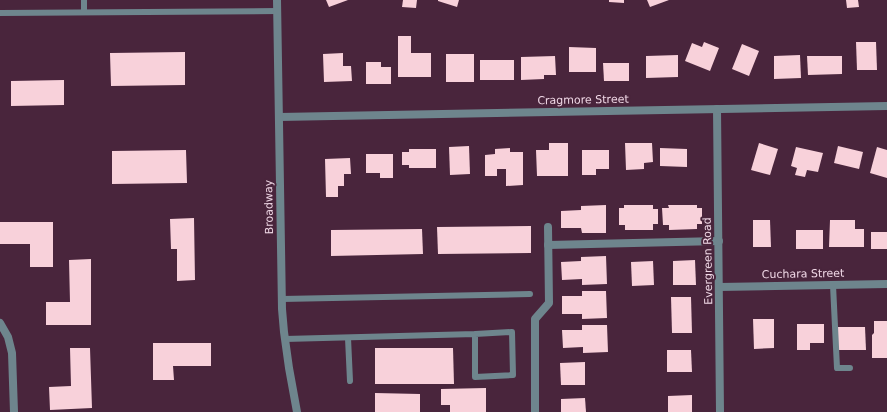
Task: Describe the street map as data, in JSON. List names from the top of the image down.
{
  "streets": {
    "street": [
      "Cragmore Street",
      "Broadway",
      "Evergreen Road",
      "Cuchara Street"
    ]
  },
  "crossings": [
    ["Cragmore Street", "Broadway"],
    ["Cragmore Street", "Evergreen Road"],
    ["Evergreen Road", "Cuchara Street"]
  ]
}
